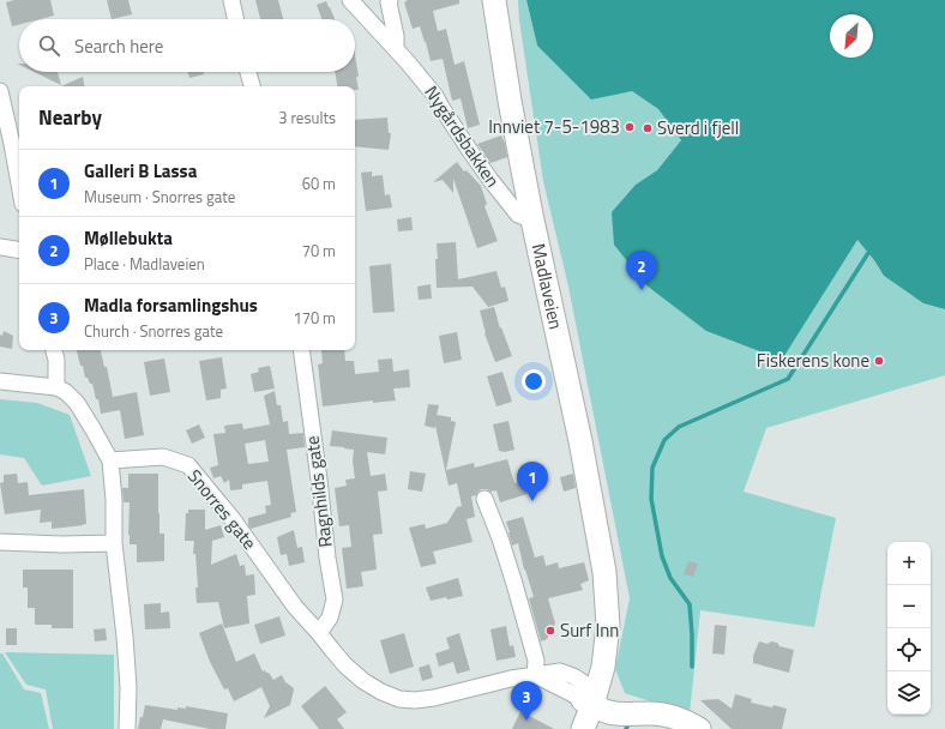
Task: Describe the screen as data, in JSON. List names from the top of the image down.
{
  "streets": {
    "main road": ["Madlaveien"],
    "street": ["Nygårdsbakken", "Ragnhilds gate", "Snorres gate"]
  },
  "crossings": [
    ["Nygårdsbakken", "Madlaveien"],
    ["Madlaveien", "Snorres gate"],
    ["Ragnhilds gate", "Snorres gate"]
  ],
  "places": [
    "Innviet 7-5-1983",
    "Sverd i fjell",
    "Fiskerens kone",
    "Surf Inn"
  ],
  "north": "bottom left",
  "page": {
    "search": "Search here",
    "heading": ["Nearby", "3 results"],
    "list": [
      {
        "mark": "1",
        "name": "Galleri B Lassa",
        "note": "Museum · Snorres gate",
        "value": "60 m"
      },
      {
        "mark": "2",
        "name": "Møllebukta",
        "note": "Place · Madlaveien",
        "value": "70 m"
      },
      {
        "mark": "3",
        "name": "Madla forsamlingshus",
        "note": "Church · Snorres gate",
        "value": "170 m"
      }
    ],
    "pins": ["2", "1", "3"],
    "map_buttons": ["+", "−"]
  }
}
